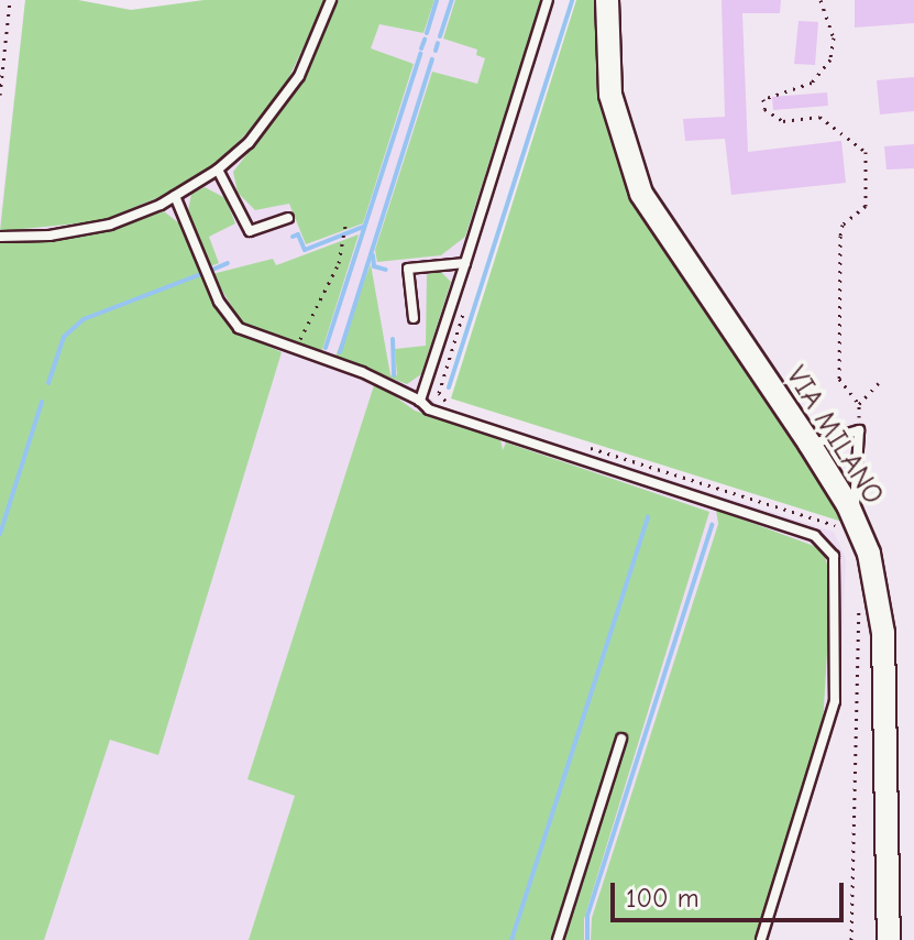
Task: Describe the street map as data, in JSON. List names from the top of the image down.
{
  "streets": {
    "street": ["VIA MILANO"]
  },
  "scale_bar": "100 m"
}
